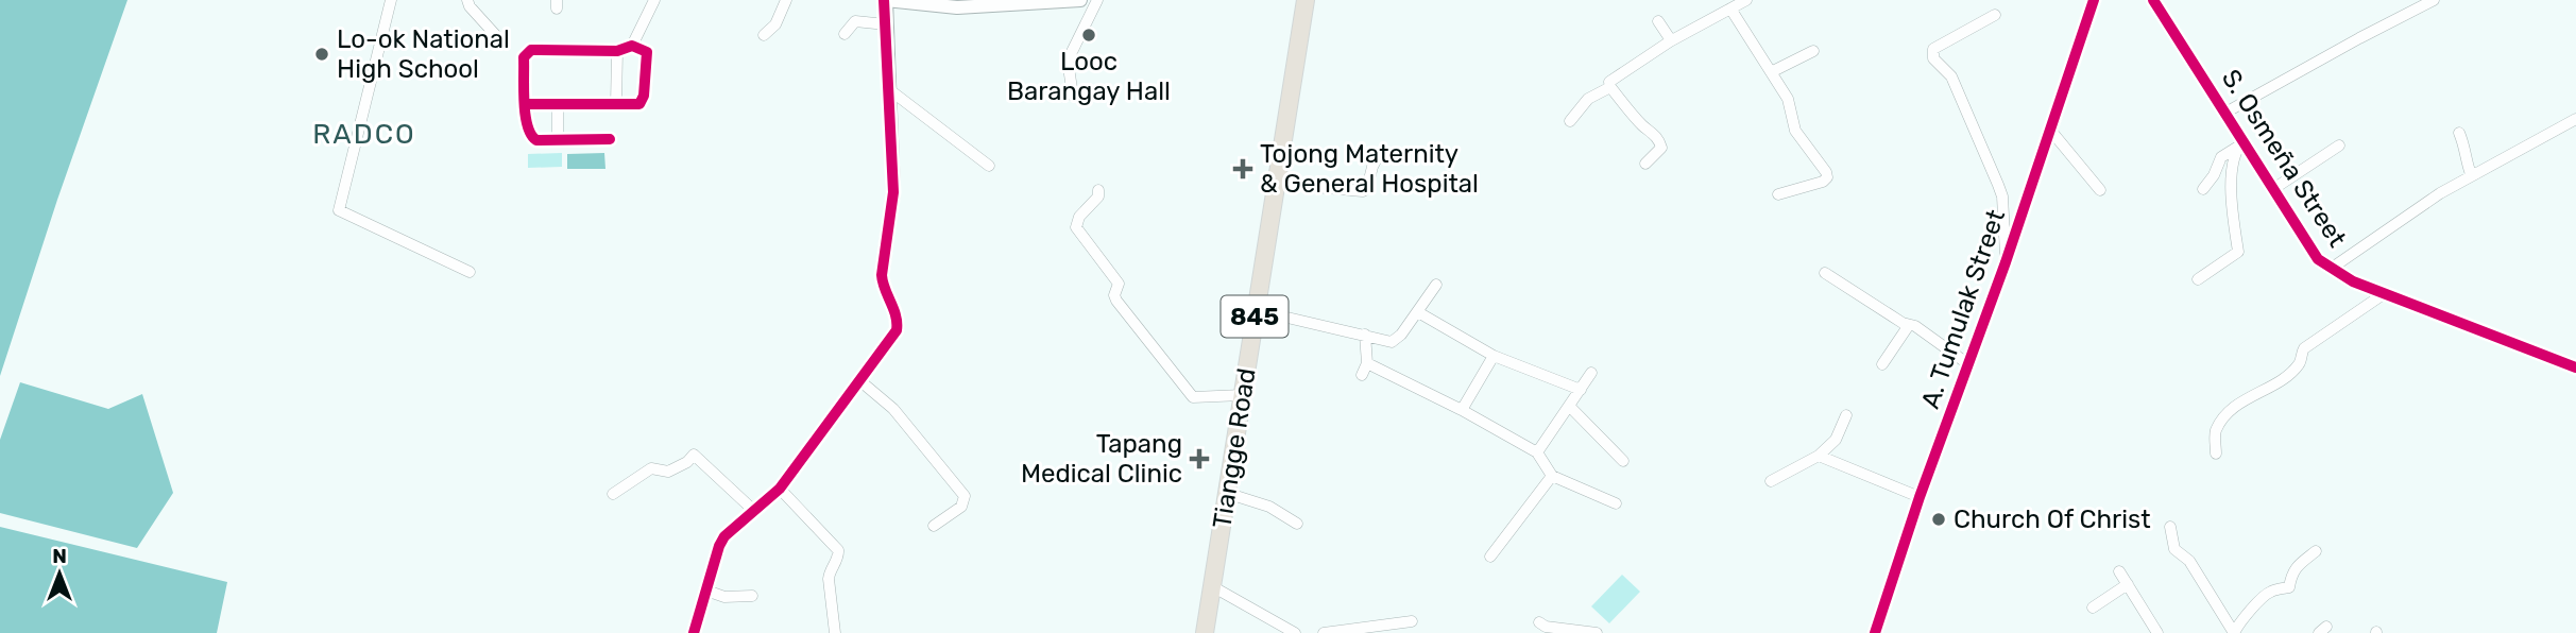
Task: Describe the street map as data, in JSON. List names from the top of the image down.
{
  "streets": {
    "main road": ["845", "Tiangge Road"],
    "street": ["S. Osmeña Street", "A. Tumulak Street"]
  },
  "districts": ["RADCO"],
  "places": {
    "other": ["Looc Barangay Hall", "Lo-ok National High School", "Church Of Christ"],
    "health": ["Tojong Maternity & General Hospital", "Tapang Medical Clinic"]
  },
  "north": "top"
}
